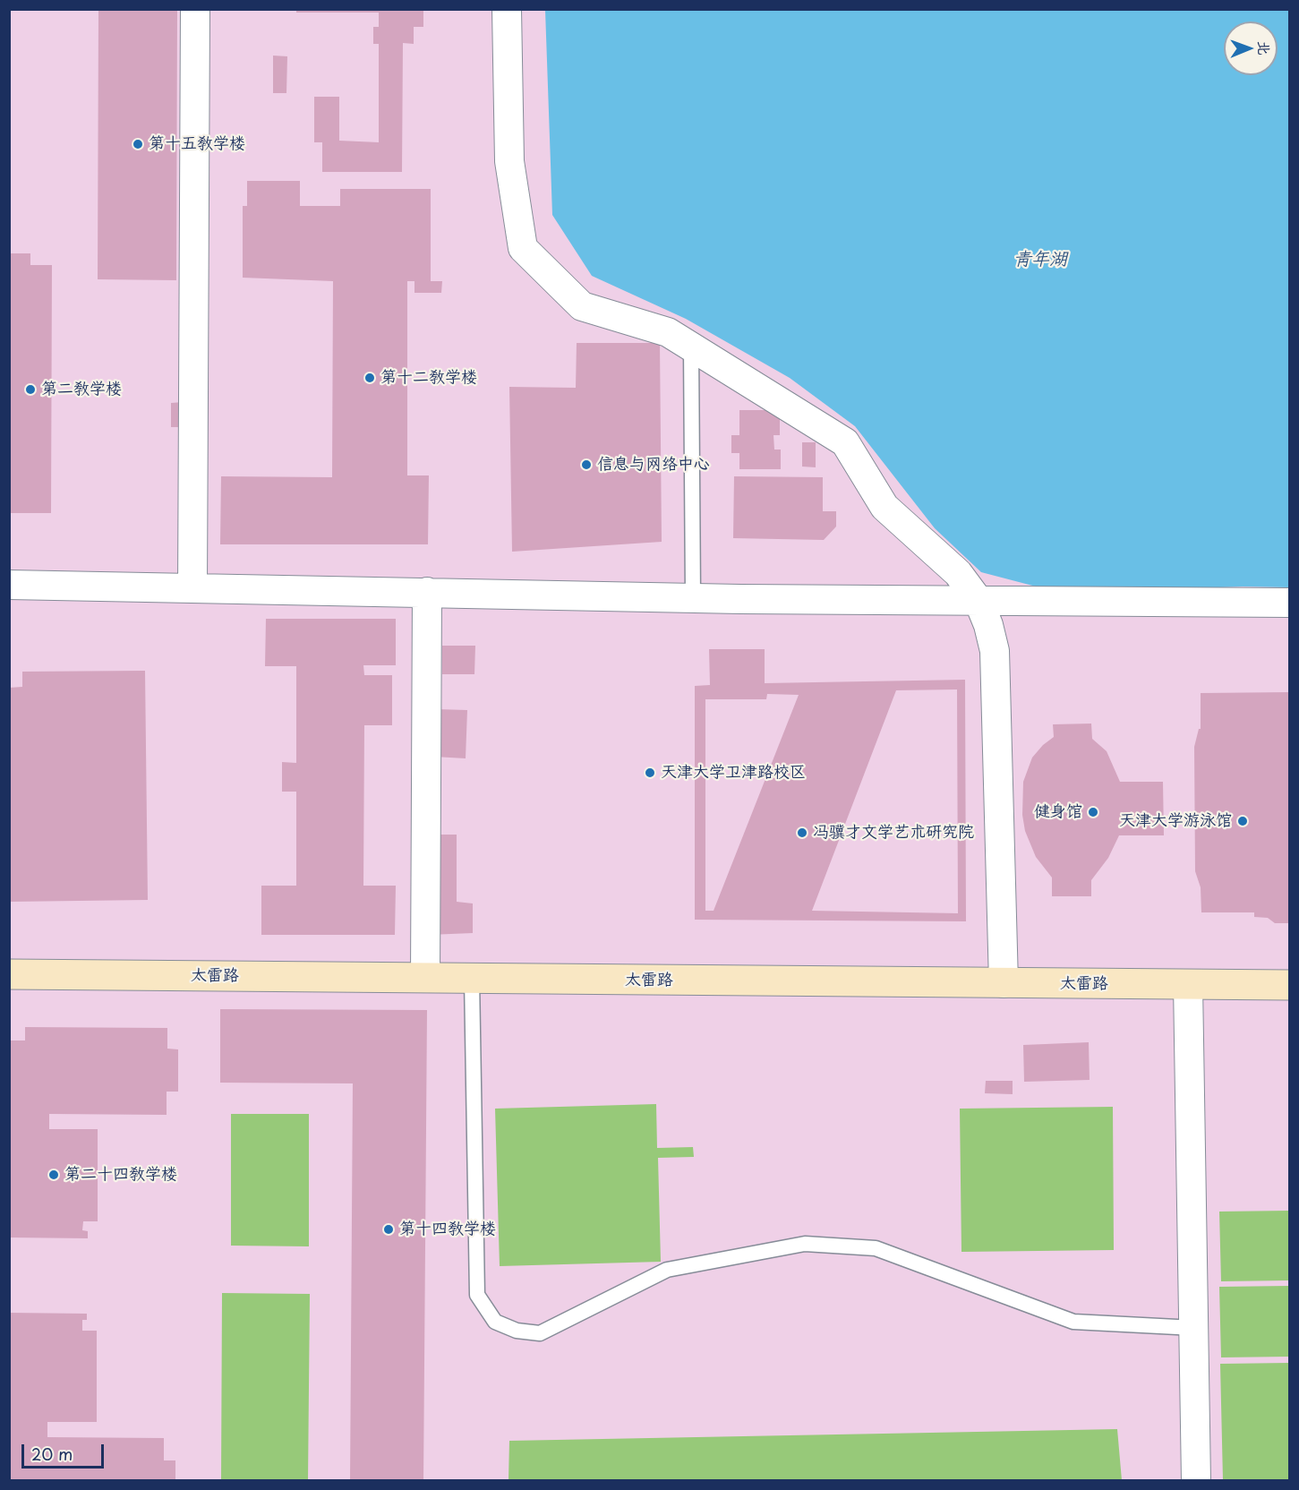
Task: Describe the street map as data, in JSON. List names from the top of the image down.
{
  "streets": {
    "street": ["太雷路"]
  },
  "water": ["青年湖"],
  "places": [
    "第十五教学楼",
    "第十二教学楼",
    "第二教学楼",
    "信息与网络中心",
    "天津大学卫津路校区",
    "健身馆",
    "天津大学游泳馆",
    "冯骥才文学艺术研究院",
    "第二十四教学楼",
    "第十四教学楼"
  ],
  "scale_bar": "20 m",
  "north": "right"
}
